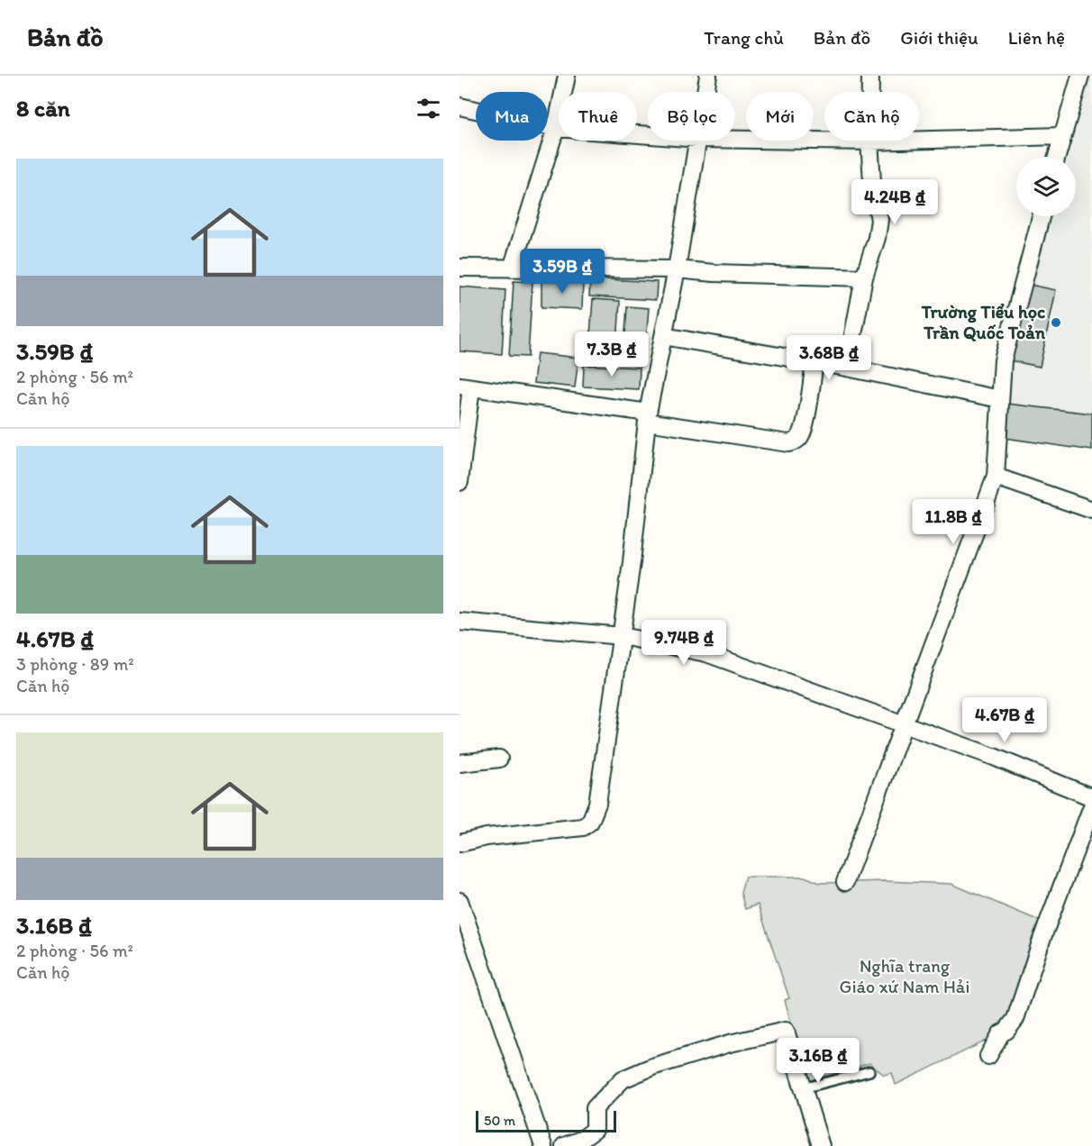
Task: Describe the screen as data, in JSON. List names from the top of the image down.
{
  "parks": ["Nghĩa trang Giáo xứ Nam Hải"],
  "places": ["Trường Tiểu học Trần Quốc Toản"],
  "scale_bar": "50 m",
  "page": {
    "header": "Bản đồ",
    "nav": [
      "Trang chủ",
      "Bản đồ",
      "Giới thiệu",
      "Liên hệ"
    ],
    "heading": "8 căn",
    "chip": [
      "Mua",
      "Thuê",
      "Bộ lọc",
      "Mới",
      "Căn hộ"
    ],
    "list": [
      {
        "name": "3.59B ₫",
        "note": "2 phòng · 56 m² · Căn hộ"
      },
      {
        "name": "4.67B ₫",
        "note": "3 phòng · 89 m² · Căn hộ"
      },
      {
        "name": "3.16B ₫",
        "note": "2 phòng · 56 m² · Căn hộ"
      }
    ],
    "price": [
      "4.24B ₫",
      "3.59B ₫",
      "7.3B ₫",
      "3.68B ₫",
      "11.8B ₫",
      "9.74B ₫",
      "4.67B ₫",
      "3.16B ₫"
    ],
    "scale": "50 m"
  }
}
